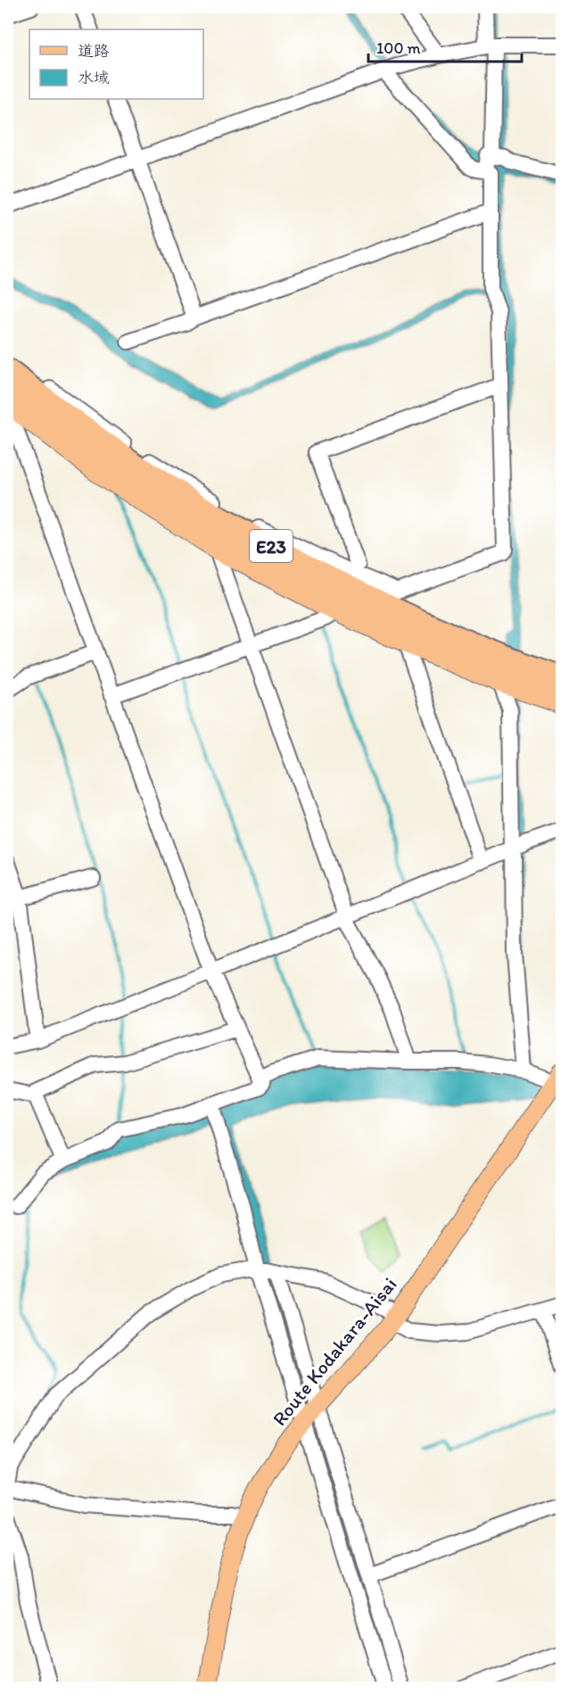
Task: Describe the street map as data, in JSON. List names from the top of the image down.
{
  "streets": {
    "highway": ["E23"],
    "main road": ["Route Kodakara-Aisai"]
  },
  "legend": ["道路", "水域"],
  "scale_bar": "100 m"
}
